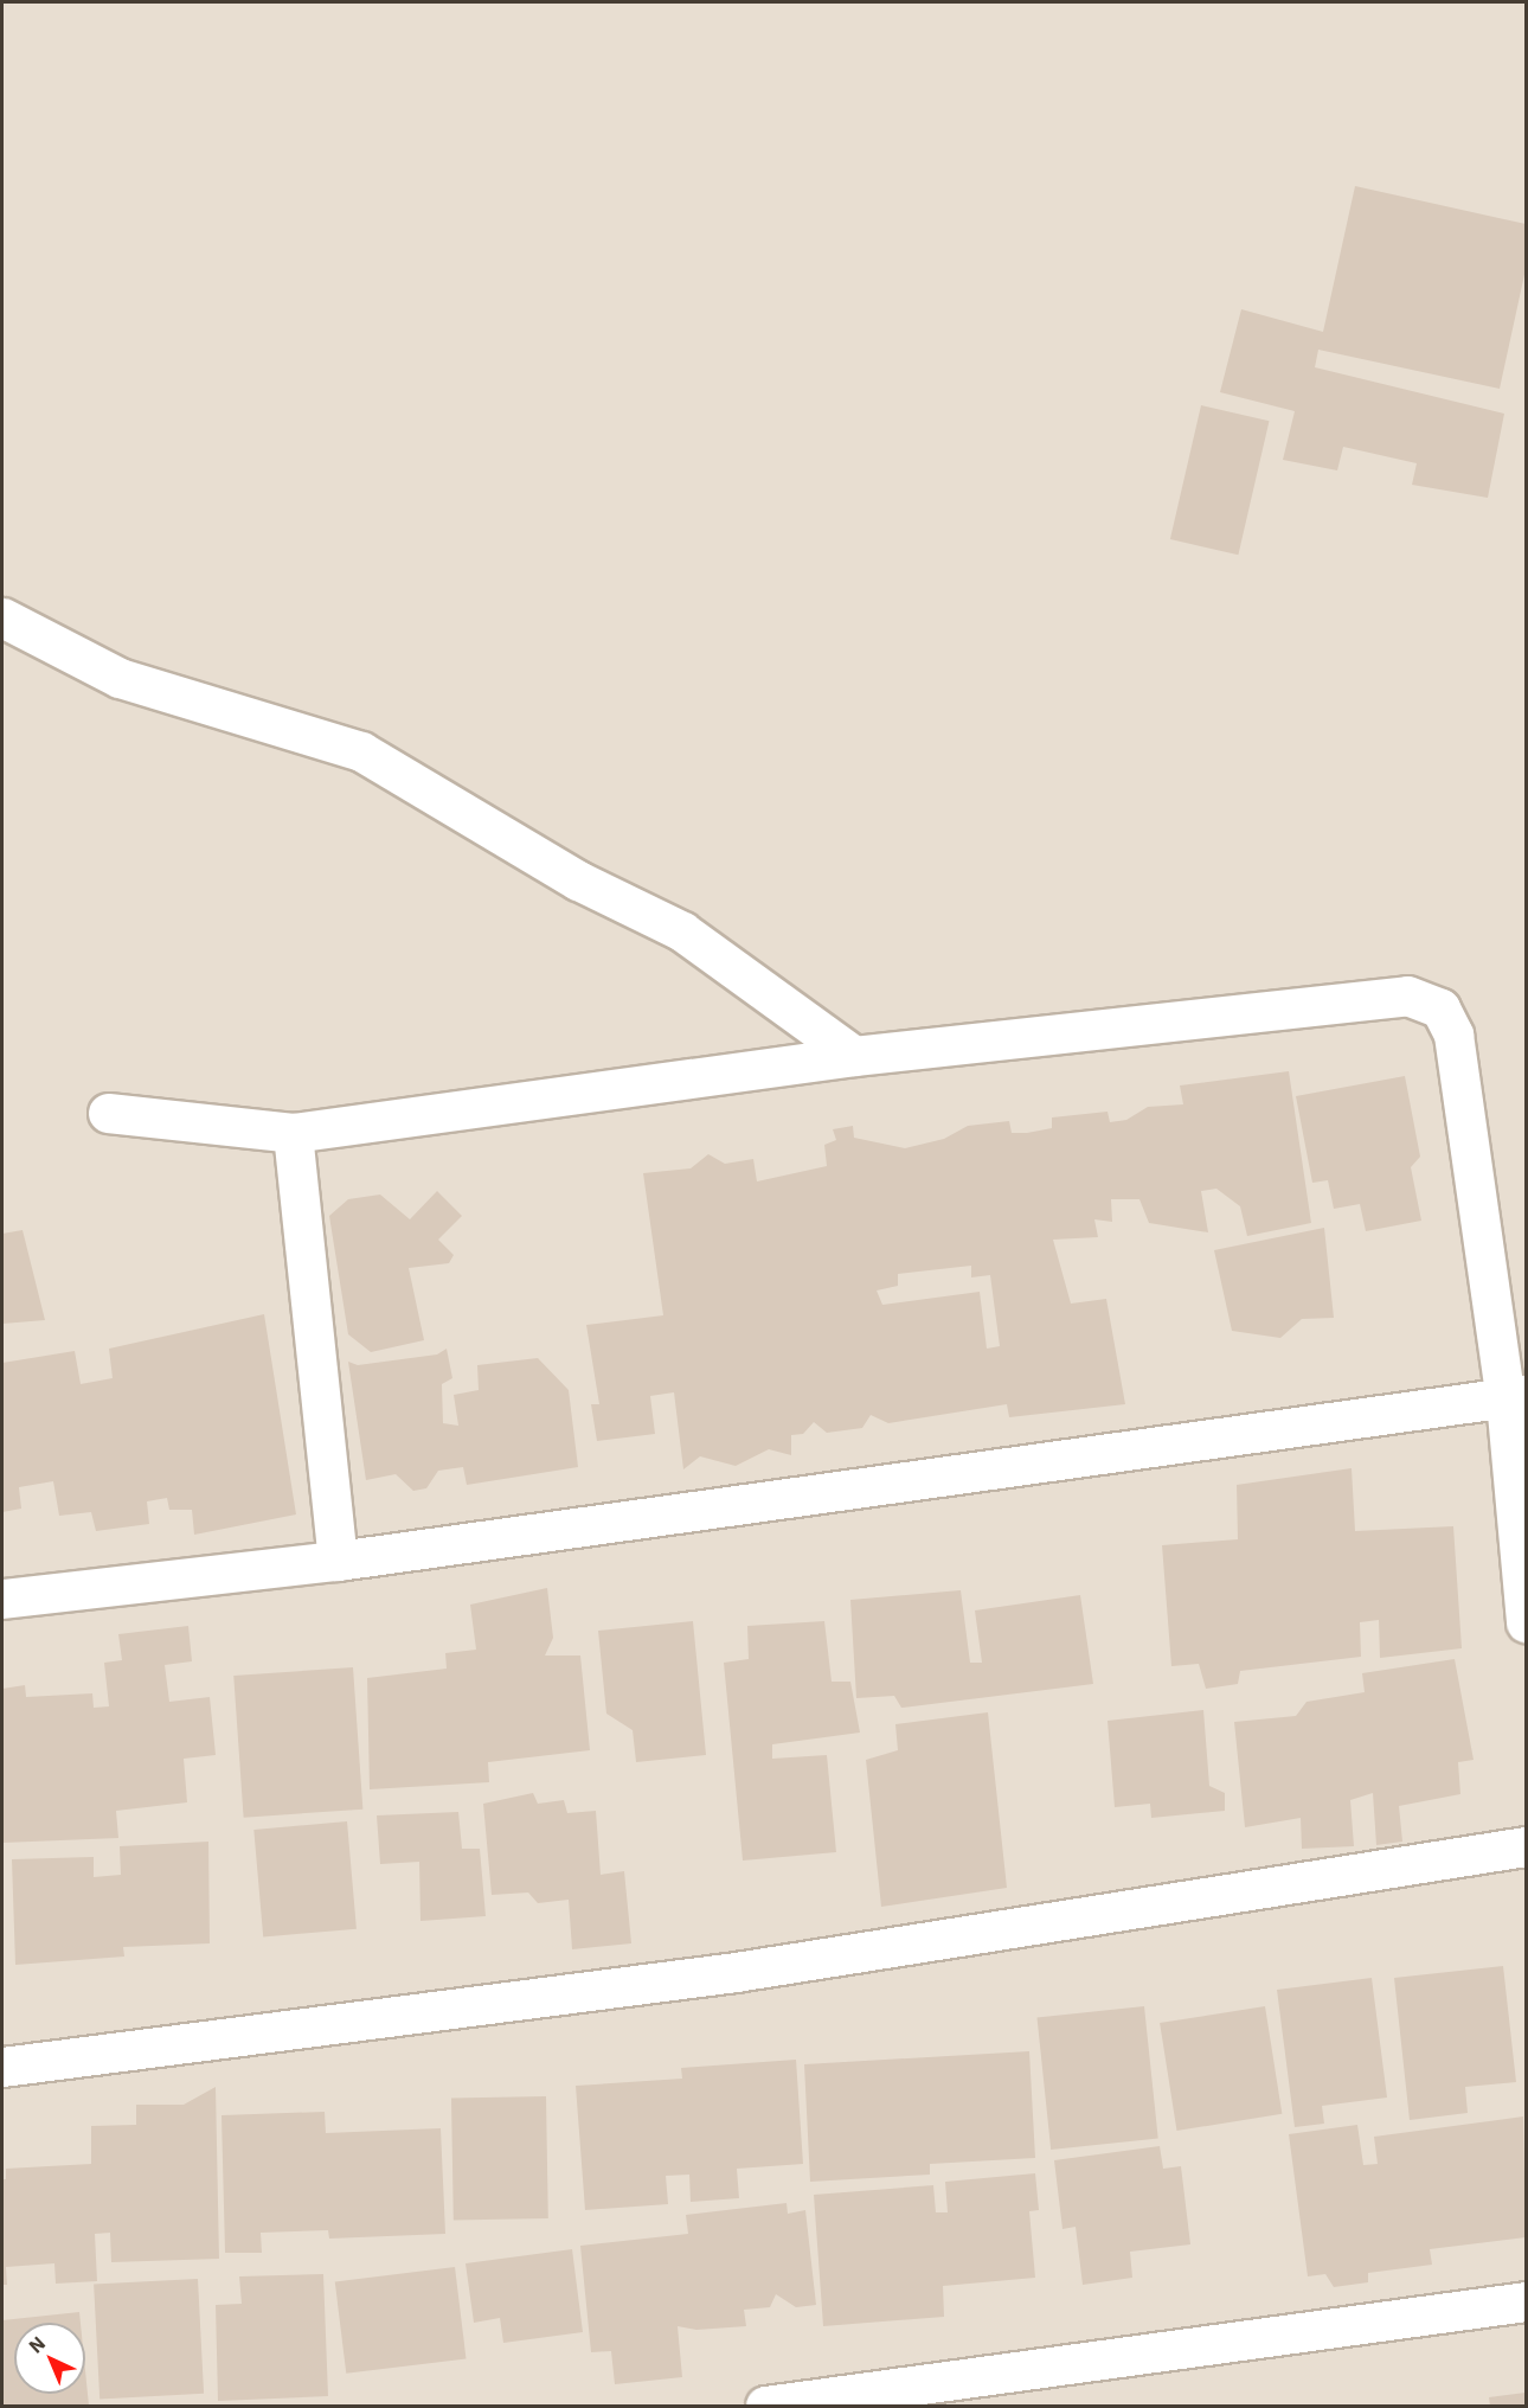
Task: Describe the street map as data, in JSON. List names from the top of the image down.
{
  "north": "top left"
}
